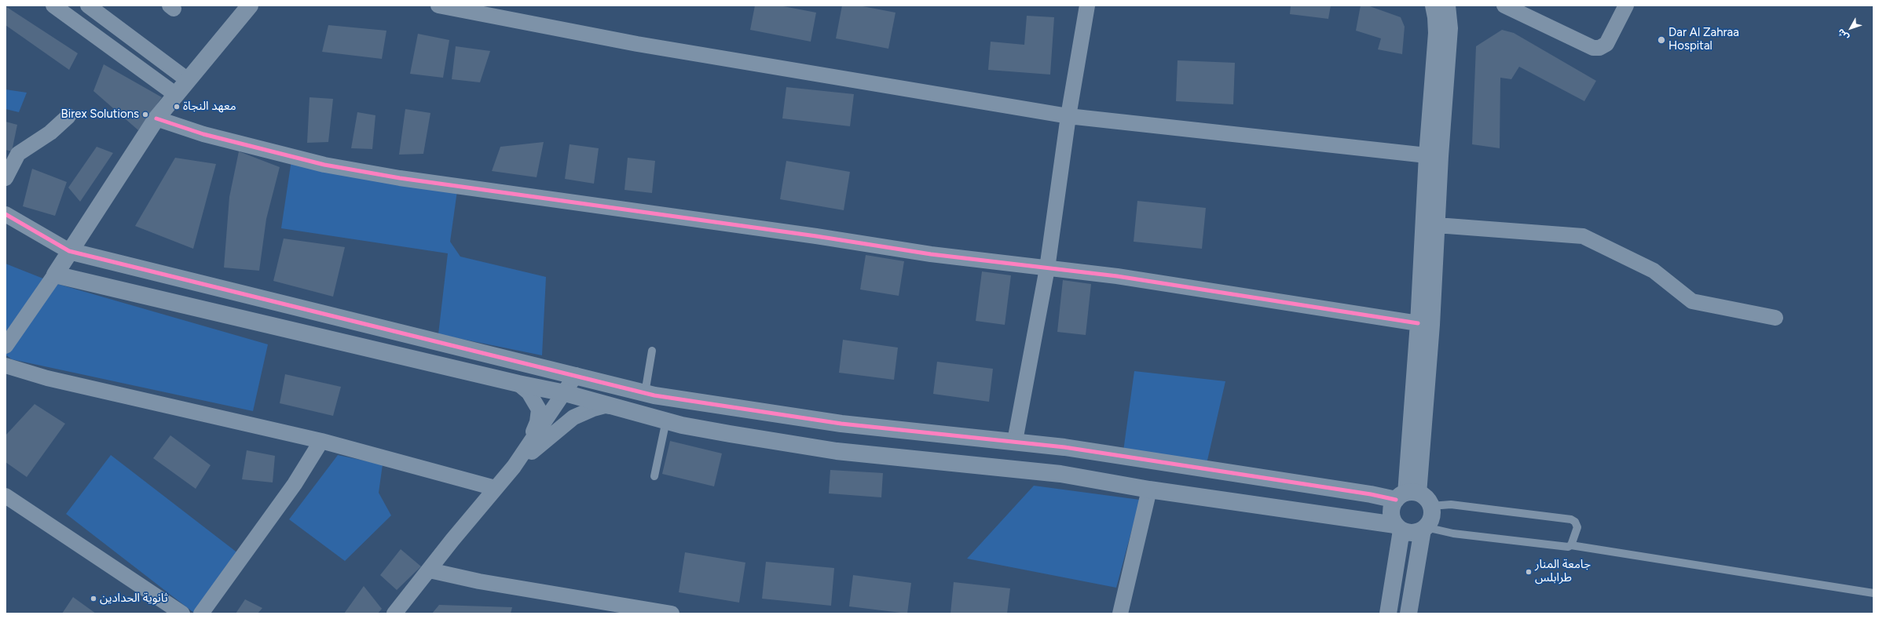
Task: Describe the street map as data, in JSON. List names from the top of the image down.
{
  "places": [
    "Dar Al Zahraa Hospital",
    "معهد النجاة",
    "Birex Solutions",
    "جامعة المنار طرابلس",
    "ثانوية الحدادين"
  ],
  "north": "bottom left"
}
